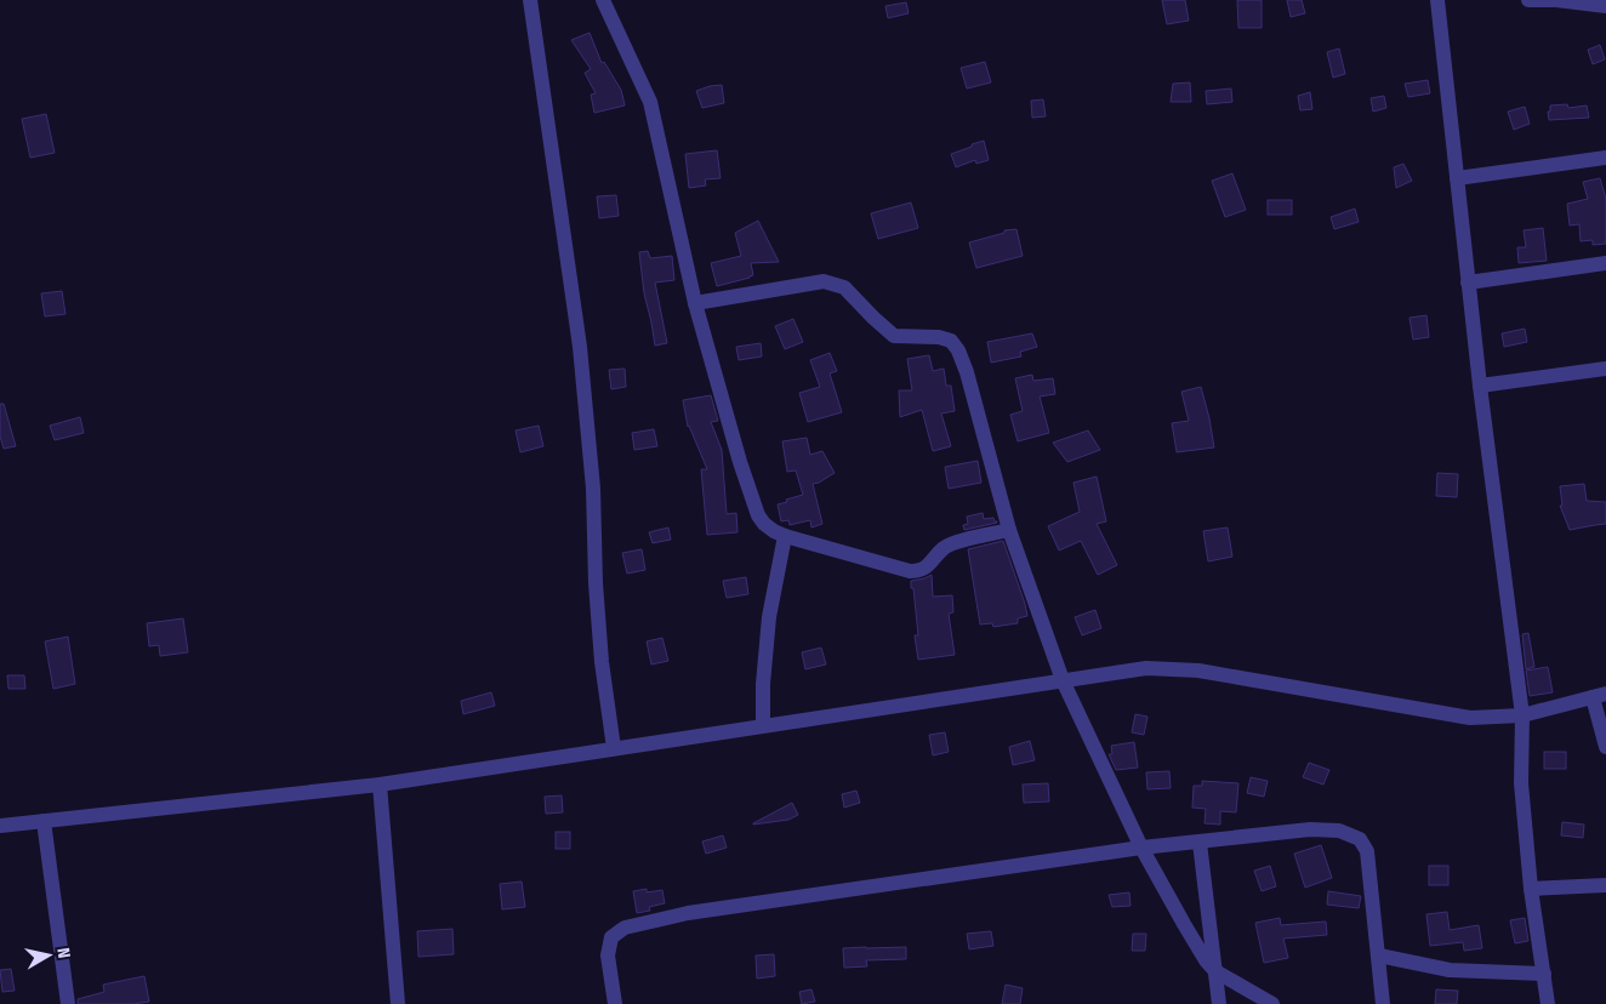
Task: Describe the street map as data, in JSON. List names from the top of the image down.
{
  "north": "right"
}
